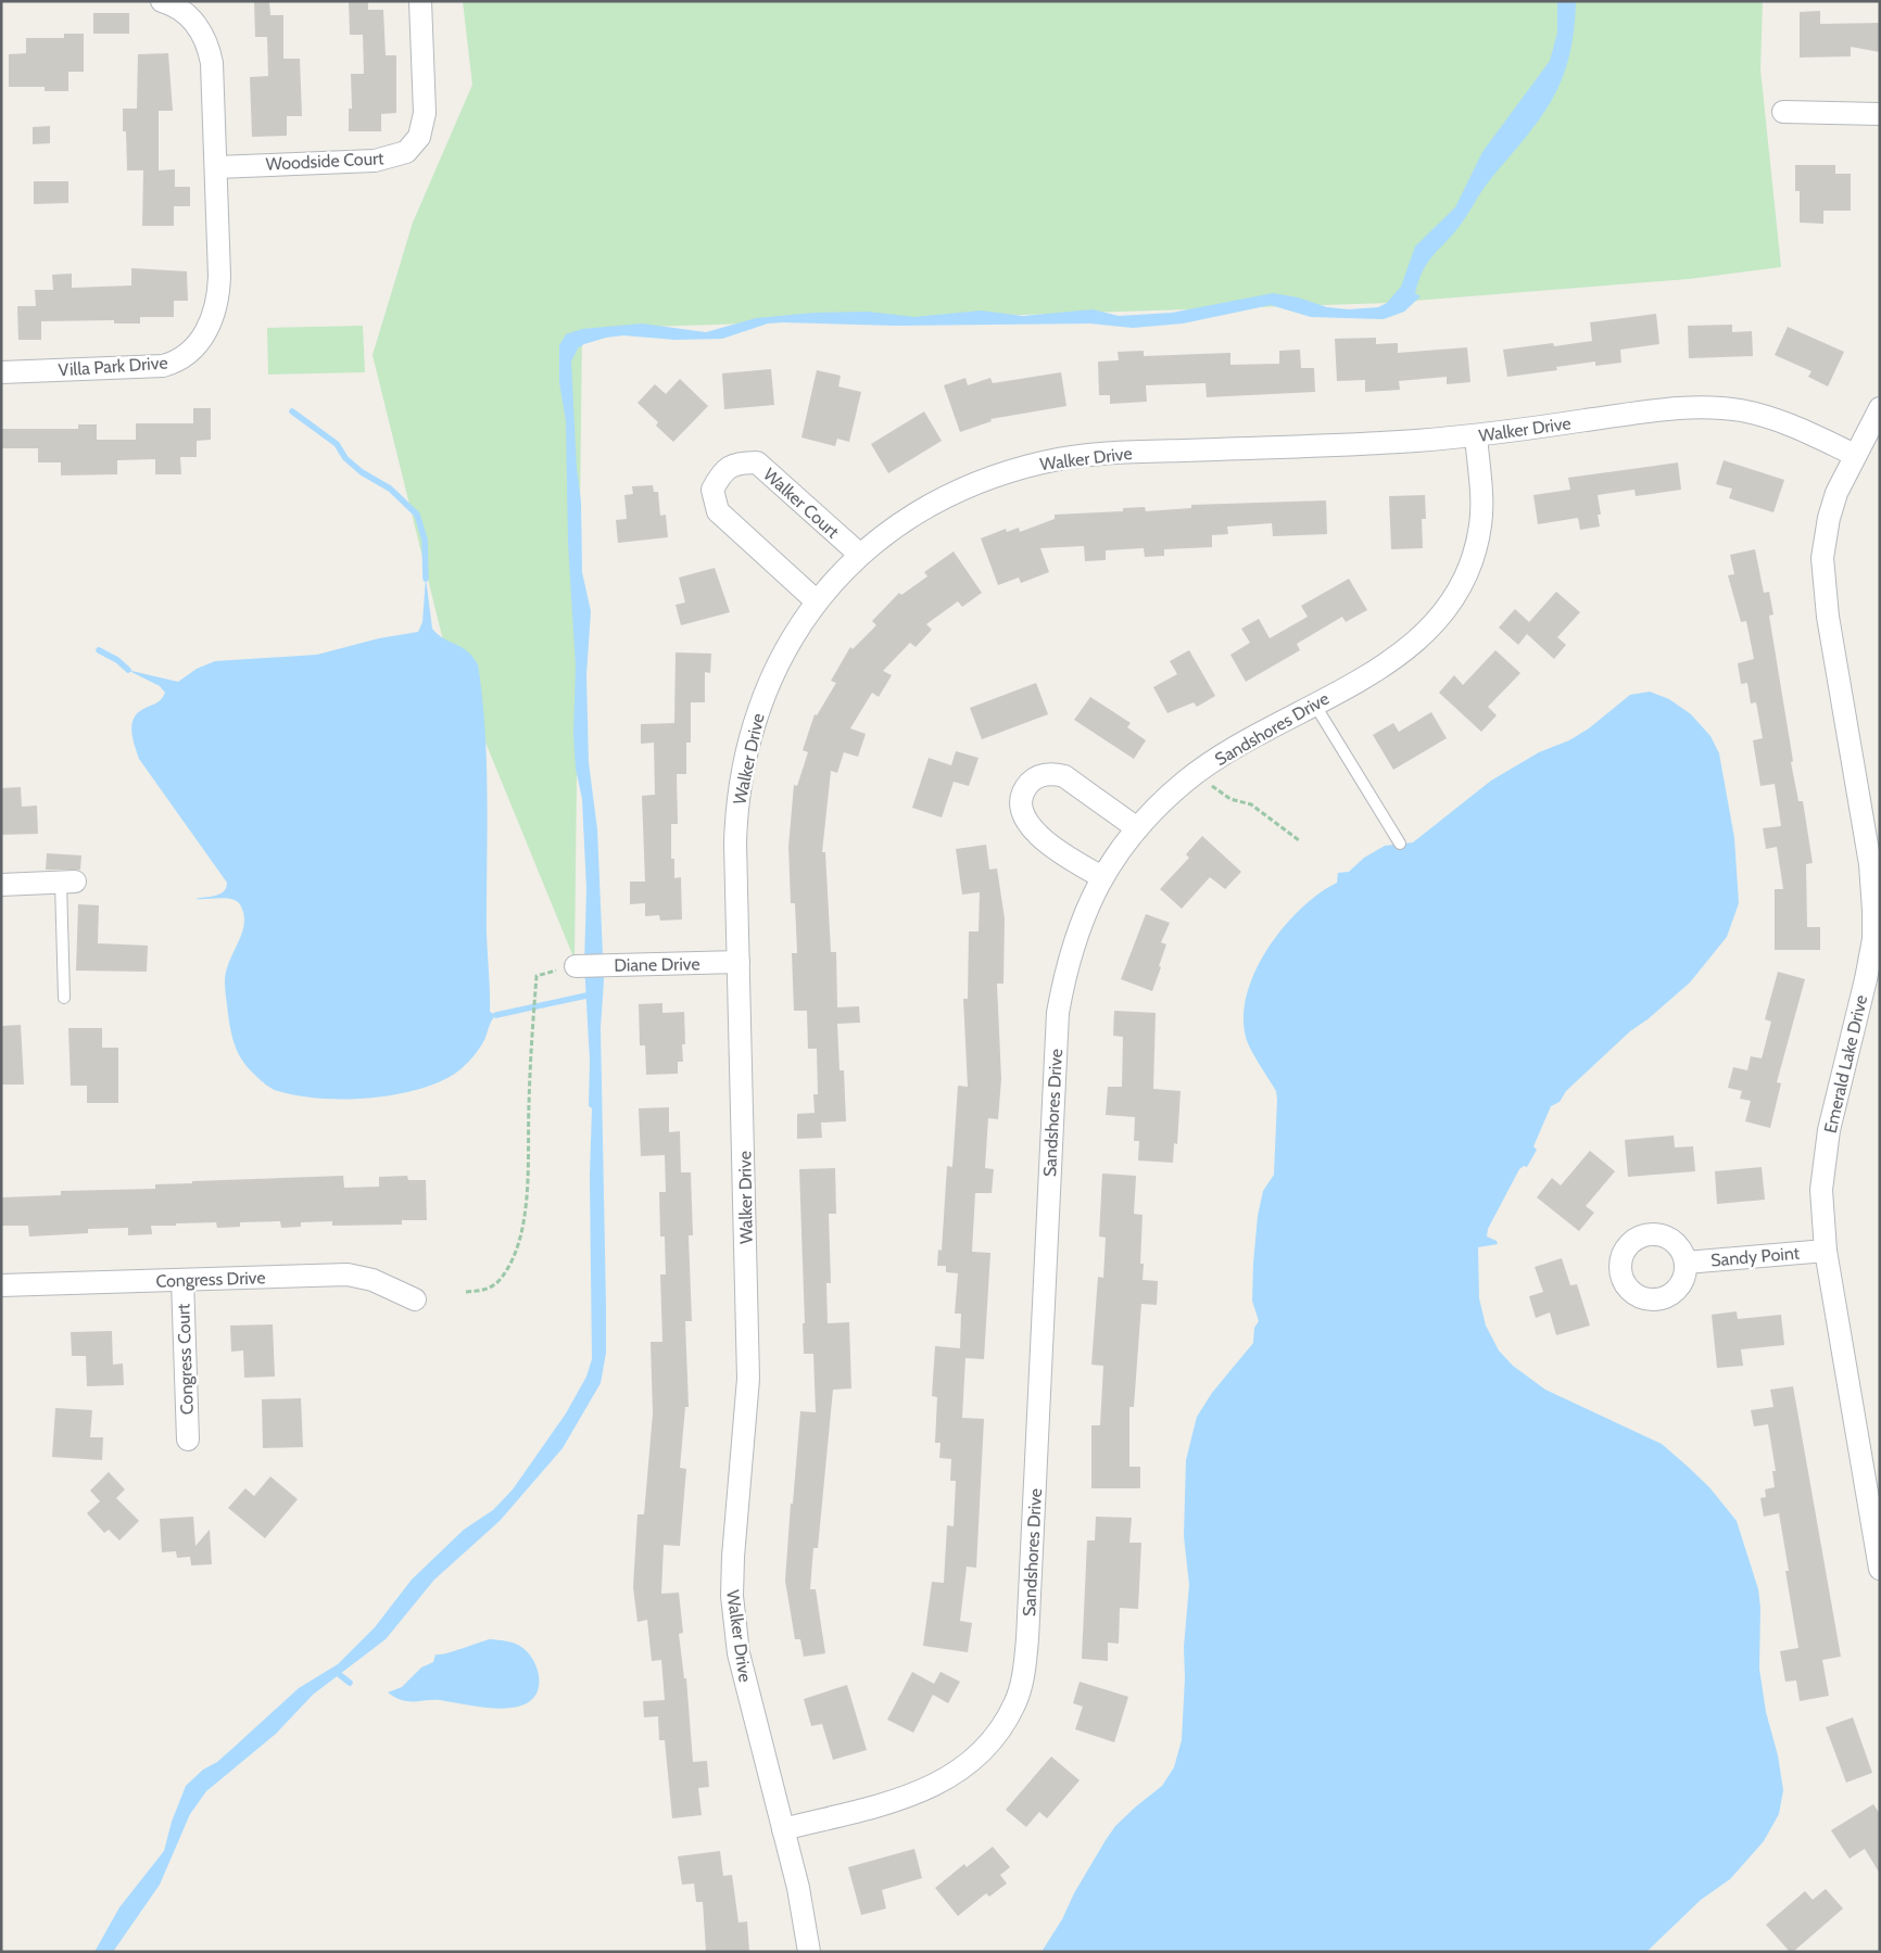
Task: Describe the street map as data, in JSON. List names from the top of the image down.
{
  "streets": {
    "street": [
      "Woodside Court",
      "Villa Park Drive",
      "Walker Drive",
      "Walker Court",
      "Sandshores Drive",
      "Diane Drive",
      "Emerald Lake Drive",
      "Sandy Point",
      "Congress Drive",
      "Congress Court"
    ]
  },
  "crossings": [
    ["Woodside Court", "Villa Park Drive"],
    ["Walker Drive", "Walker Court"],
    ["Walker Drive", "Sandshores Drive"],
    ["Walker Drive", "Diane Drive"],
    ["Walker Drive", "Emerald Lake Drive"],
    ["Emerald Lake Drive", "Sandy Point"],
    ["Congress Drive", "Congress Court"]
  ]
}
